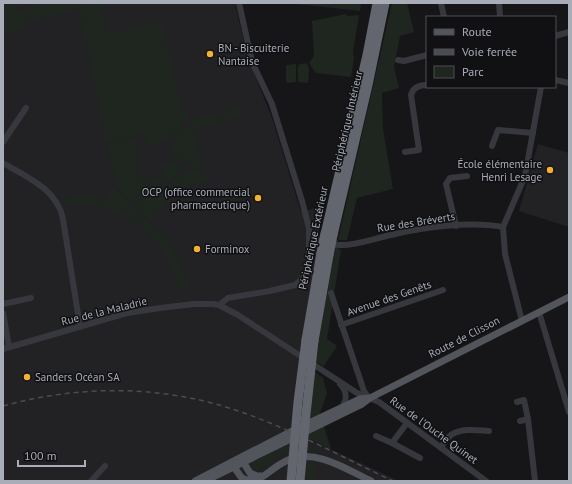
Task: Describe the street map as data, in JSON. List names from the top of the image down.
{
  "streets": {
    "highway": ["Périphérique Intérieur", "Périphérique Extérieur"],
    "main road": ["Route de Clisson"],
    "street": [
      "Rue des Bréverts",
      "Avenue des Genêts",
      "Rue de la Maladrie",
      "Rue de l'Ouche Quinet"
    ]
  },
  "crossings": [
    ["Périphérique Intérieur", "Périphérique Extérieur"],
    ["Rue de la Maladrie", "Route de Clisson"],
    ["Rue de la Maladrie", "Rue de l'Ouche Quinet"],
    ["Route de Clisson", "Rue de l'Ouche Quinet"]
  ],
  "places": [
    "BN - Biscuiterie Nantaise",
    "École élémentaire Henri Lesage",
    "OCP (office commercial pharmaceutique)",
    "Forminox",
    "Sanders Océan SA"
  ],
  "legend": ["Route", "Voie ferrée", "Parc"],
  "scale_bar": "100 m"
}
